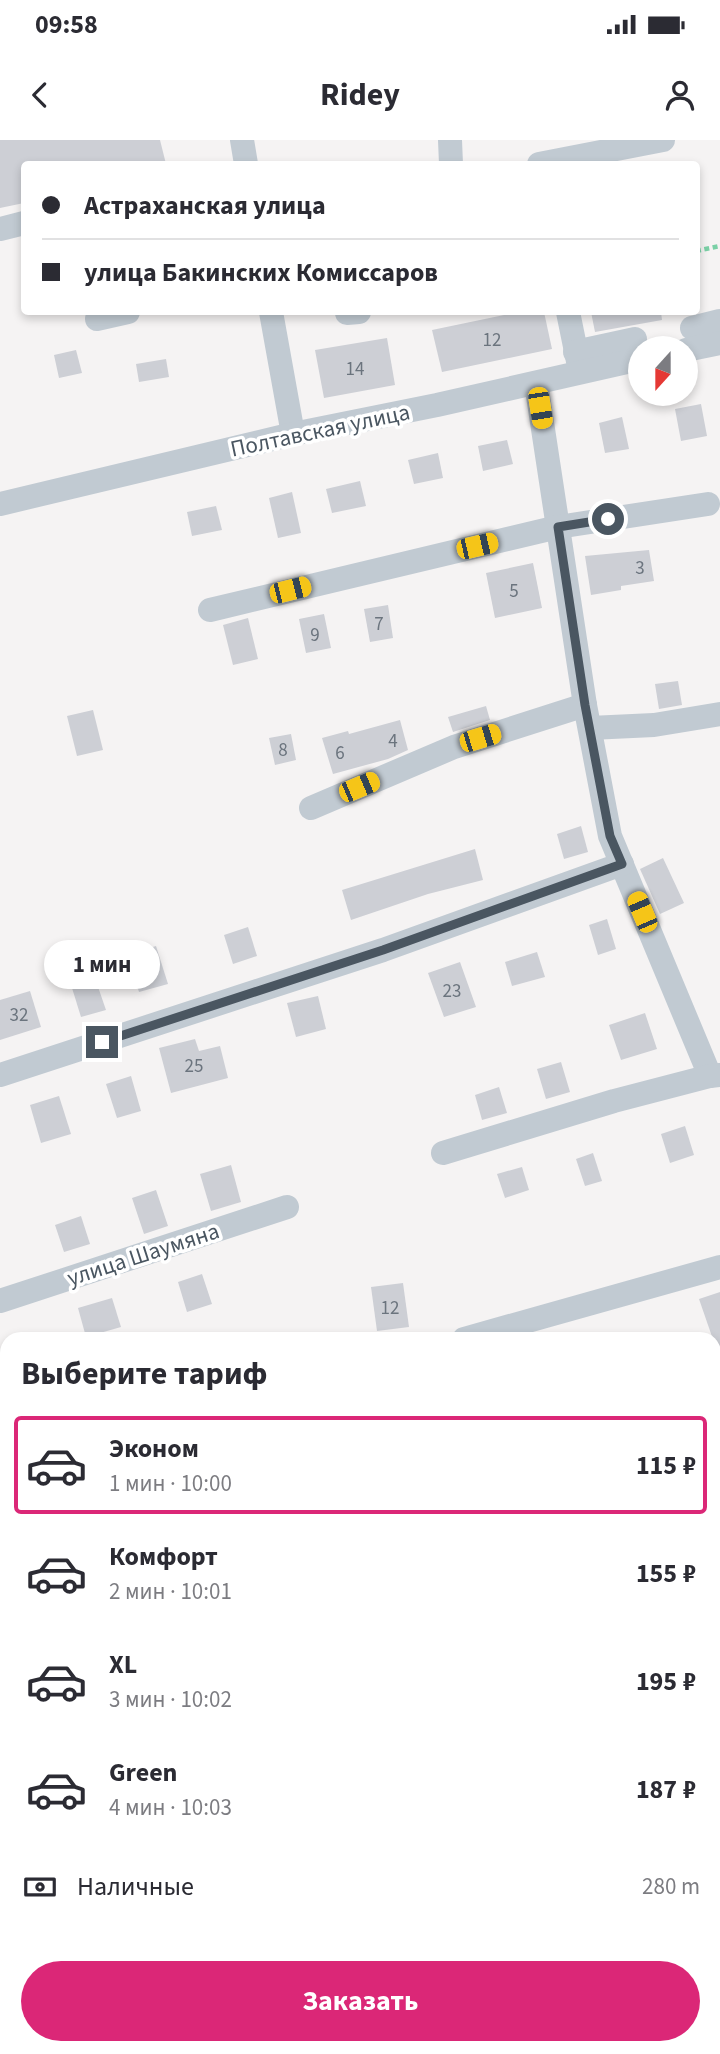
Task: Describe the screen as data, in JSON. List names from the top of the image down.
{
  "streets": {
    "street": ["Полтавская улица", "улица Шаумяна"]
  },
  "house_numbers": [
    "12",
    "14",
    "3",
    "5",
    "7",
    "9",
    "4",
    "8",
    "6",
    "23",
    "32",
    "25",
    "12"
  ],
  "north": "bottom",
  "page": {
    "status": "09:58",
    "header": "Ridey",
    "banner": ["Астраханская улица", "улица Бакинских Комиссаров"],
    "bubble": "1 мин",
    "heading": "Выберите тариф",
    "list": [
      {
        "name": "Эконом",
        "note": "1 мин · 10:00",
        "value": "115 ₽"
      },
      {
        "name": "Комфорт",
        "note": "2 мин · 10:01",
        "value": "155 ₽"
      },
      {
        "name": "XL",
        "note": "3 мин · 10:02",
        "value": "195 ₽"
      },
      {
        "name": "Green",
        "note": "4 мин · 10:03",
        "value": "187 ₽"
      }
    ],
    "pay": ["Наличные", "280 m"],
    "buttons": "Заказать"
  }
}
